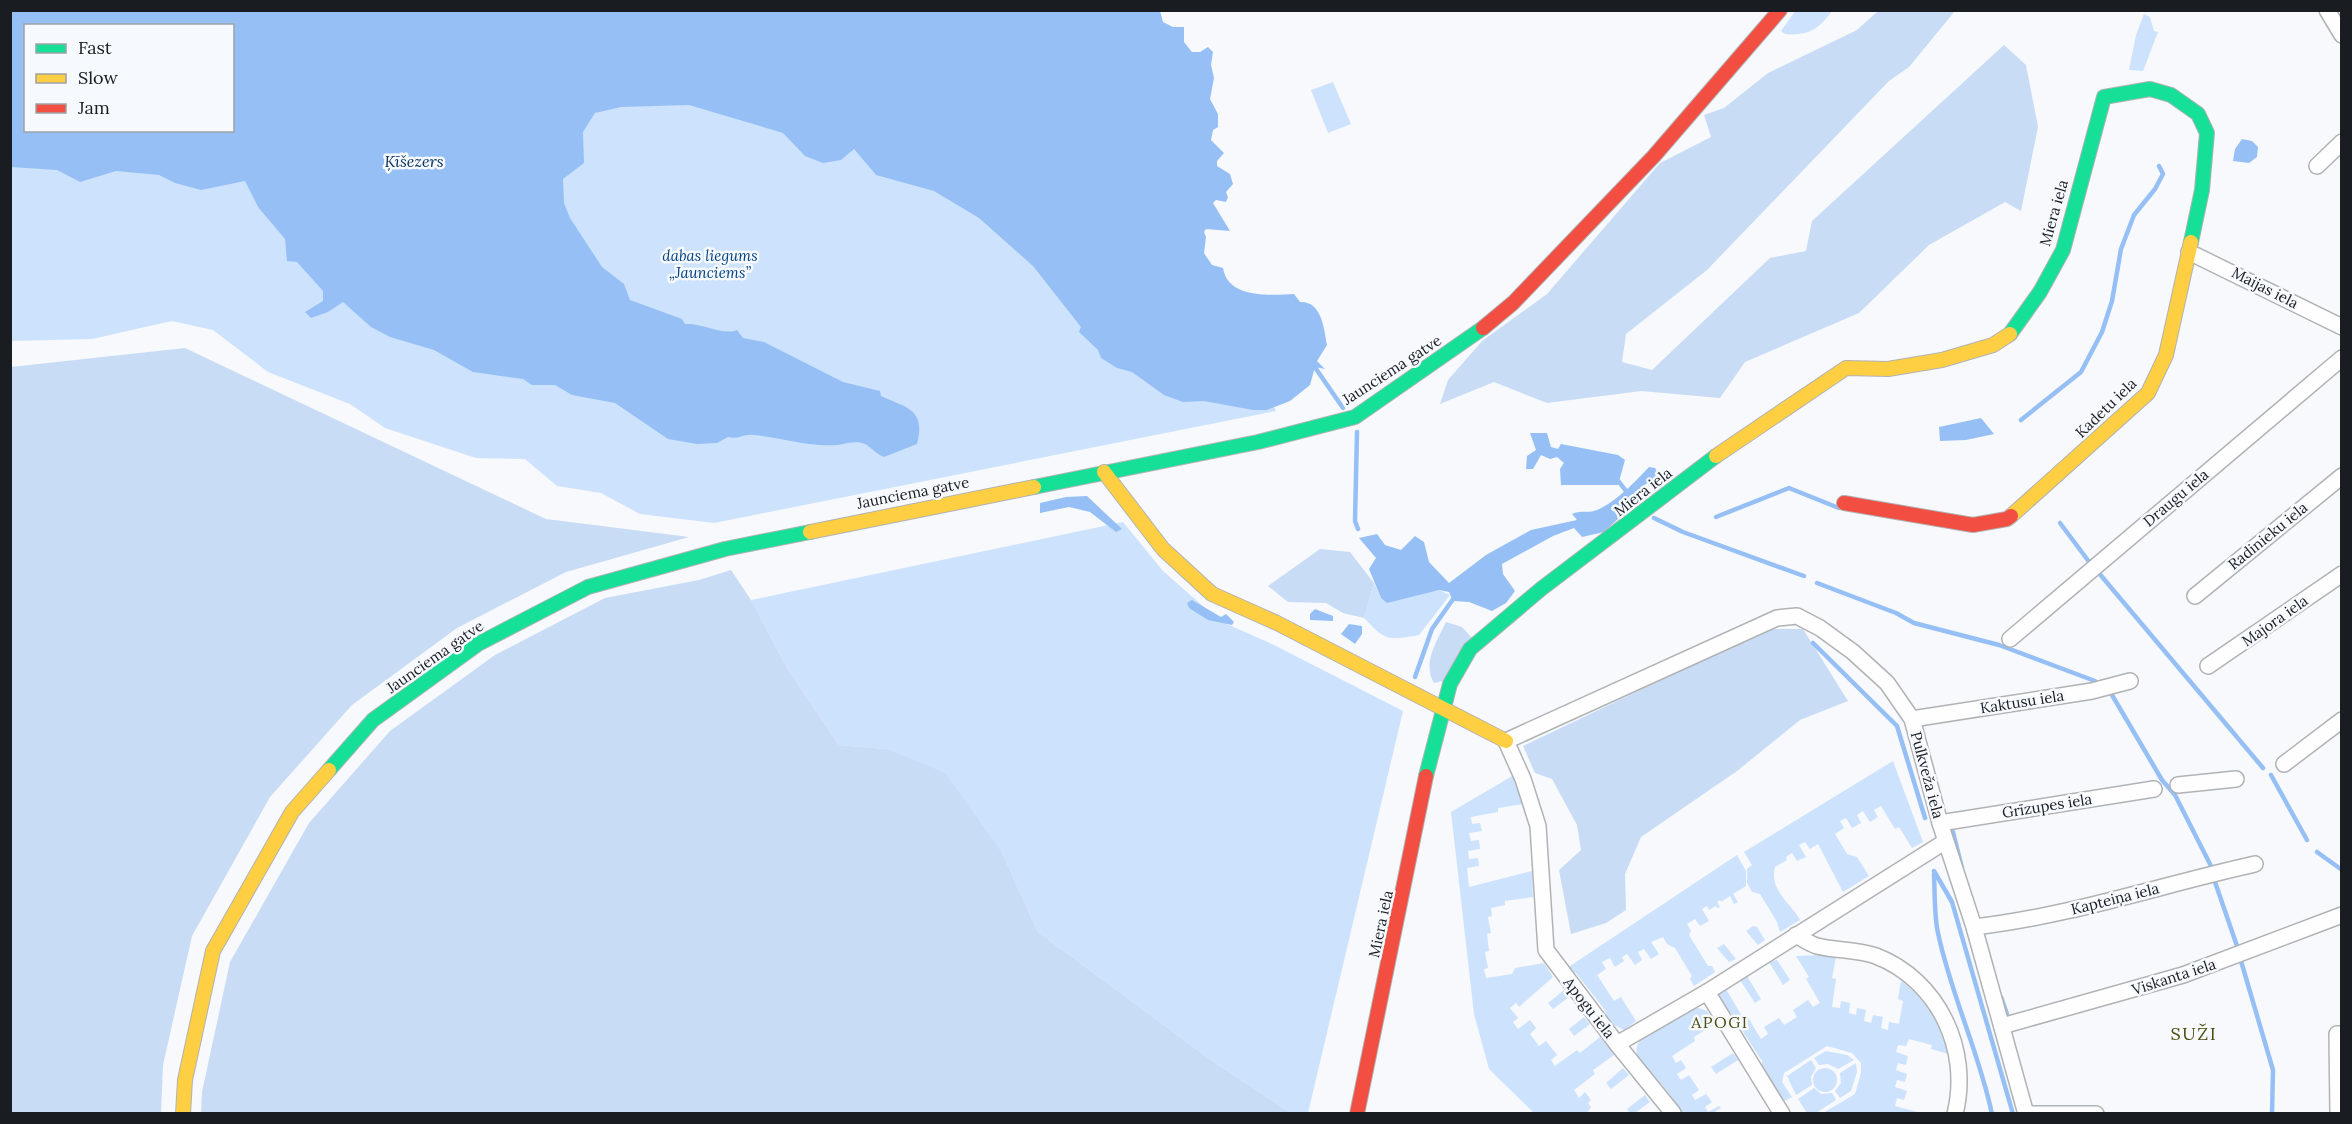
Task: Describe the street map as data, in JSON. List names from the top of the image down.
{
  "streets": {
    "street": [
      "Miera iela",
      "Maijas iela",
      "Jaunciema gatve",
      "Kadetu iela",
      "Draugu iela",
      "Radinieku iela",
      "Majora iela",
      "Kaktusu iela",
      "Pulkveža iela",
      "Grīzupes iela",
      "Kapteiņa iela",
      "Viskanta iela",
      "Apogu iela"
    ]
  },
  "crossings": [
    ["Miera iela", "Kadetu iela"],
    ["Maijas iela", "Kadetu iela"],
    ["Kaktusu iela", "Pulkveža iela"],
    ["Pulkveža iela", "Grīzupes iela"],
    ["Pulkveža iela", "Kapteiņa iela"],
    ["Pulkveža iela", "Viskanta iela"],
    ["Pulkveža iela", "Apogu iela"]
  ],
  "districts": ["APOGI", "SUŽI"],
  "water": ["Ķīšezers"],
  "parks": ["dabas liegums „Jaunciems”"],
  "legend": ["Fast", "Slow", "Jam"]
}
